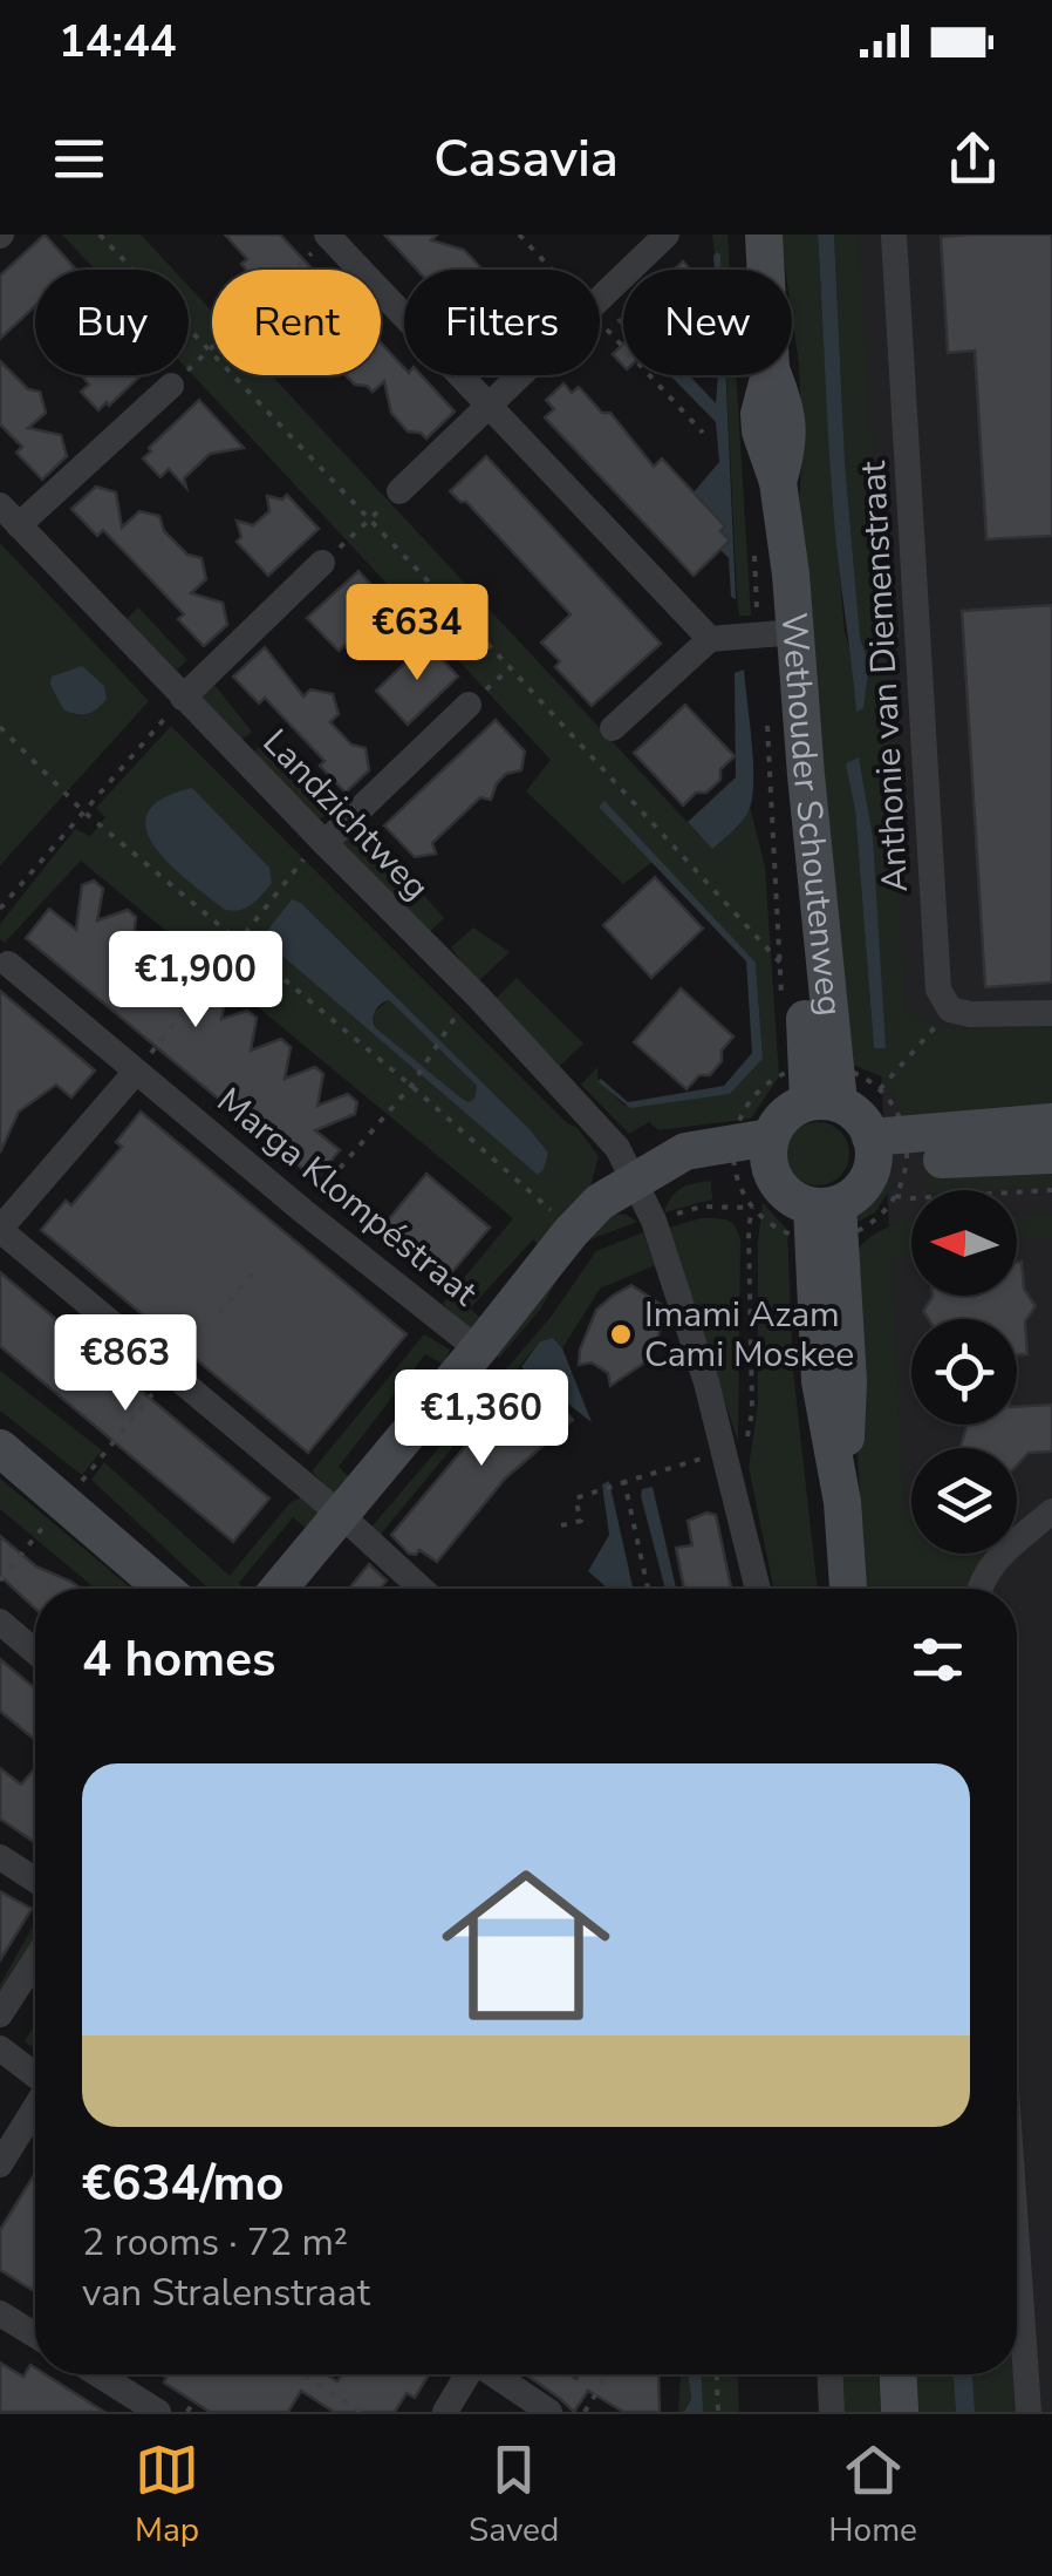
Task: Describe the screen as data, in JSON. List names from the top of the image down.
{
  "streets": {
    "street": [
      "Anthonie van Diemenstraat",
      "Landzichtweg",
      "Wethouder Schoutenweg",
      "Marga Klompéstraat"
    ]
  },
  "places": ["Imami Azam Cami Moskee"],
  "north": "left",
  "page": {
    "status": "14:44",
    "header": "Casavia",
    "chip": [
      "Buy",
      "Rent",
      "Filters",
      "New"
    ],
    "price": [
      "€634",
      "€1,900",
      "€863",
      "€1,360"
    ],
    "heading": "4 homes",
    "list": [
      {
        "name": "€634/mo",
        "note": "2 rooms · 72 m² · van Stralenstraat"
      }
    ],
    "tabs": ["Map", "Saved", "Home"]
  }
}
